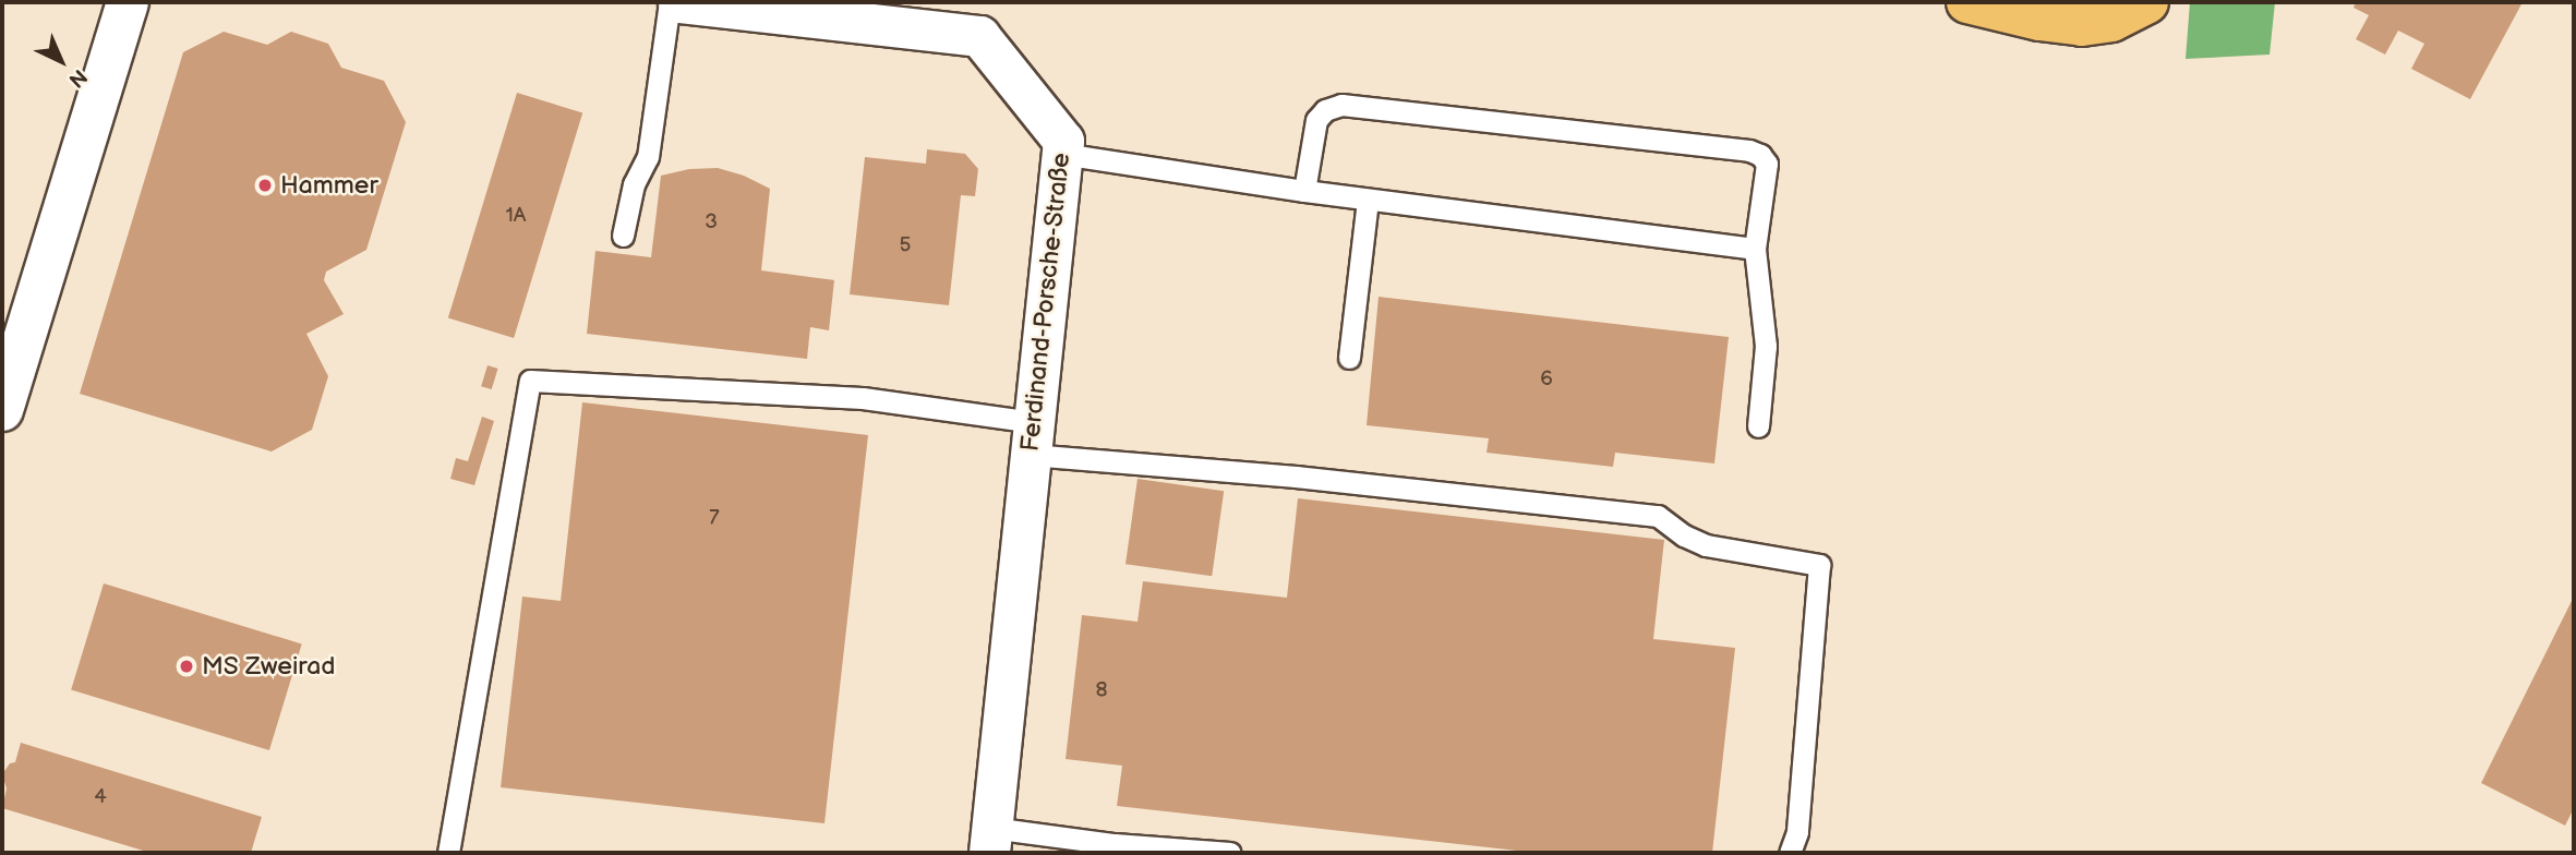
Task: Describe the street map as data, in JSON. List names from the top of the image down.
{
  "streets": {
    "street": ["Ferdinand-Porsche-Straße"]
  },
  "places": ["Hammer", "MS Zweirad"],
  "house_numbers": [
    "1A",
    "3",
    "5",
    "6",
    "7",
    "8",
    "4"
  ],
  "north": "bottom right"
}
